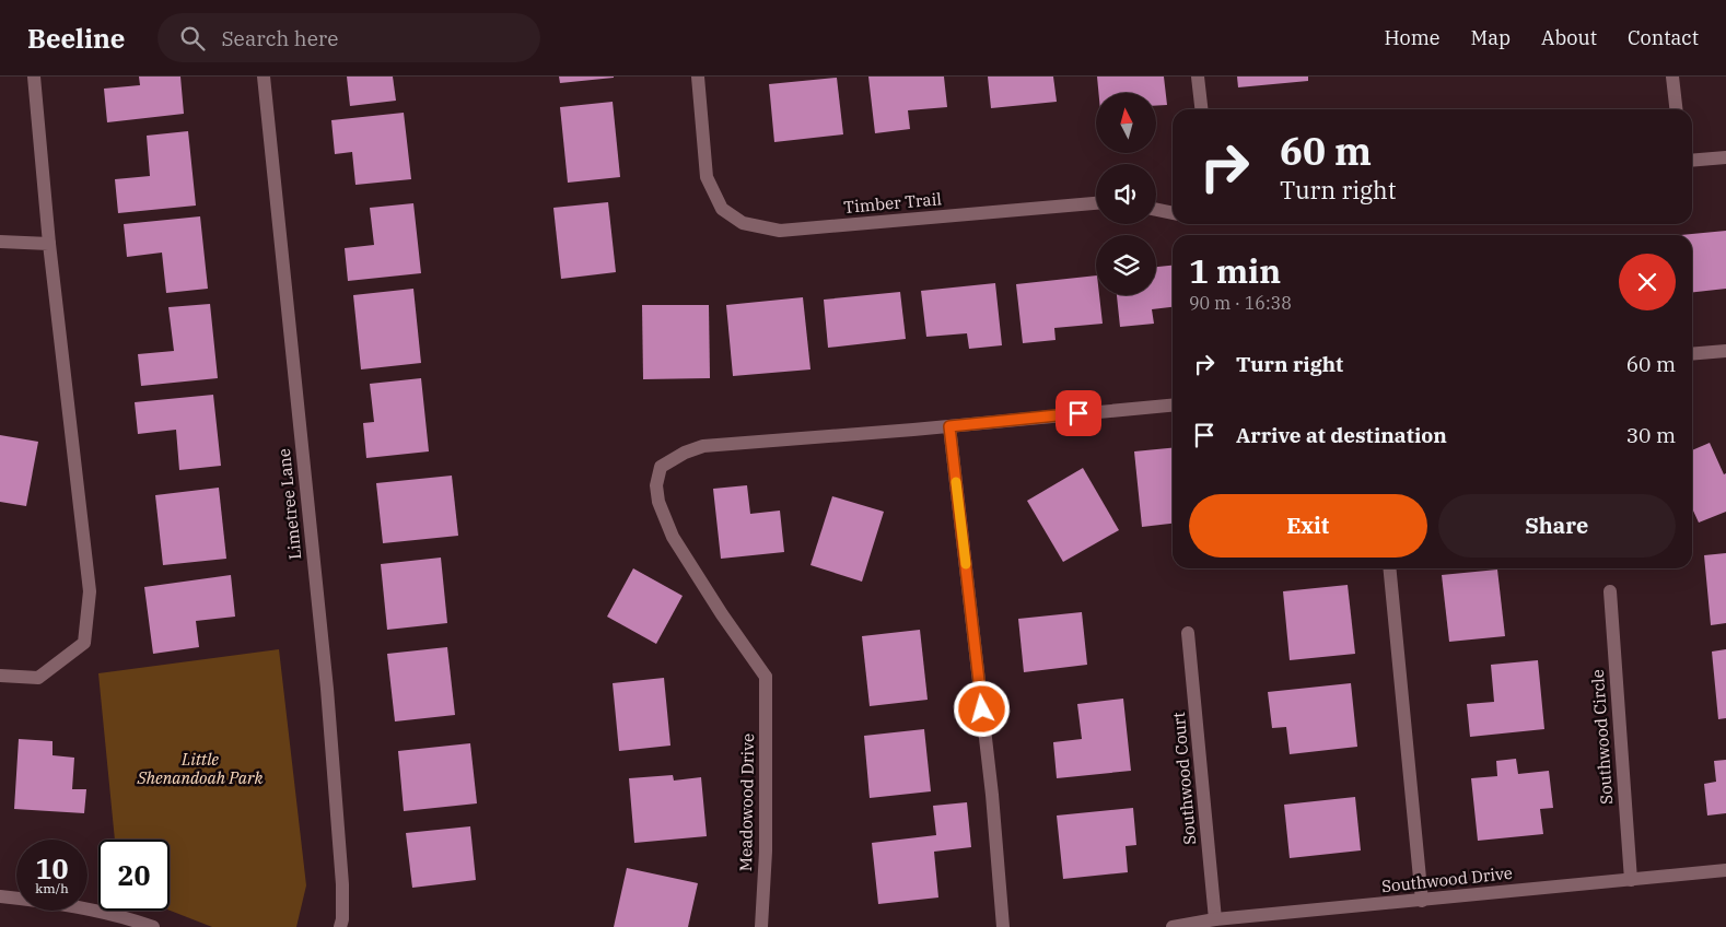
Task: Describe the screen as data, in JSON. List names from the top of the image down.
{
  "streets": {
    "street": [
      "Timber Trail",
      "Limetree Lane",
      "Southwood Circle",
      "Southwood Court",
      "Meadowood Drive",
      "Southwood Drive"
    ]
  },
  "crossings": [
    ["Southwood Circle", "Southwood Drive"],
    ["Southwood Court", "Southwood Drive"]
  ],
  "parks": ["Little Shenandoah Park"],
  "north": "top",
  "page": {
    "header": "Beeline",
    "search": "Search here",
    "nav": [
      "Home",
      "Map",
      "About",
      "Contact"
    ],
    "turn": ["60 m", "Turn right"],
    "heading": ["1 min", "90 m · 16:38"],
    "list": [
      {
        "name": "Turn right",
        "value": "60 m"
      },
      {
        "name": "Arrive at destination",
        "value": "30 m"
      }
    ],
    "buttons": ["Exit", "Share"],
    "speed": "10 km/h",
    "limit": "20"
  }
}
